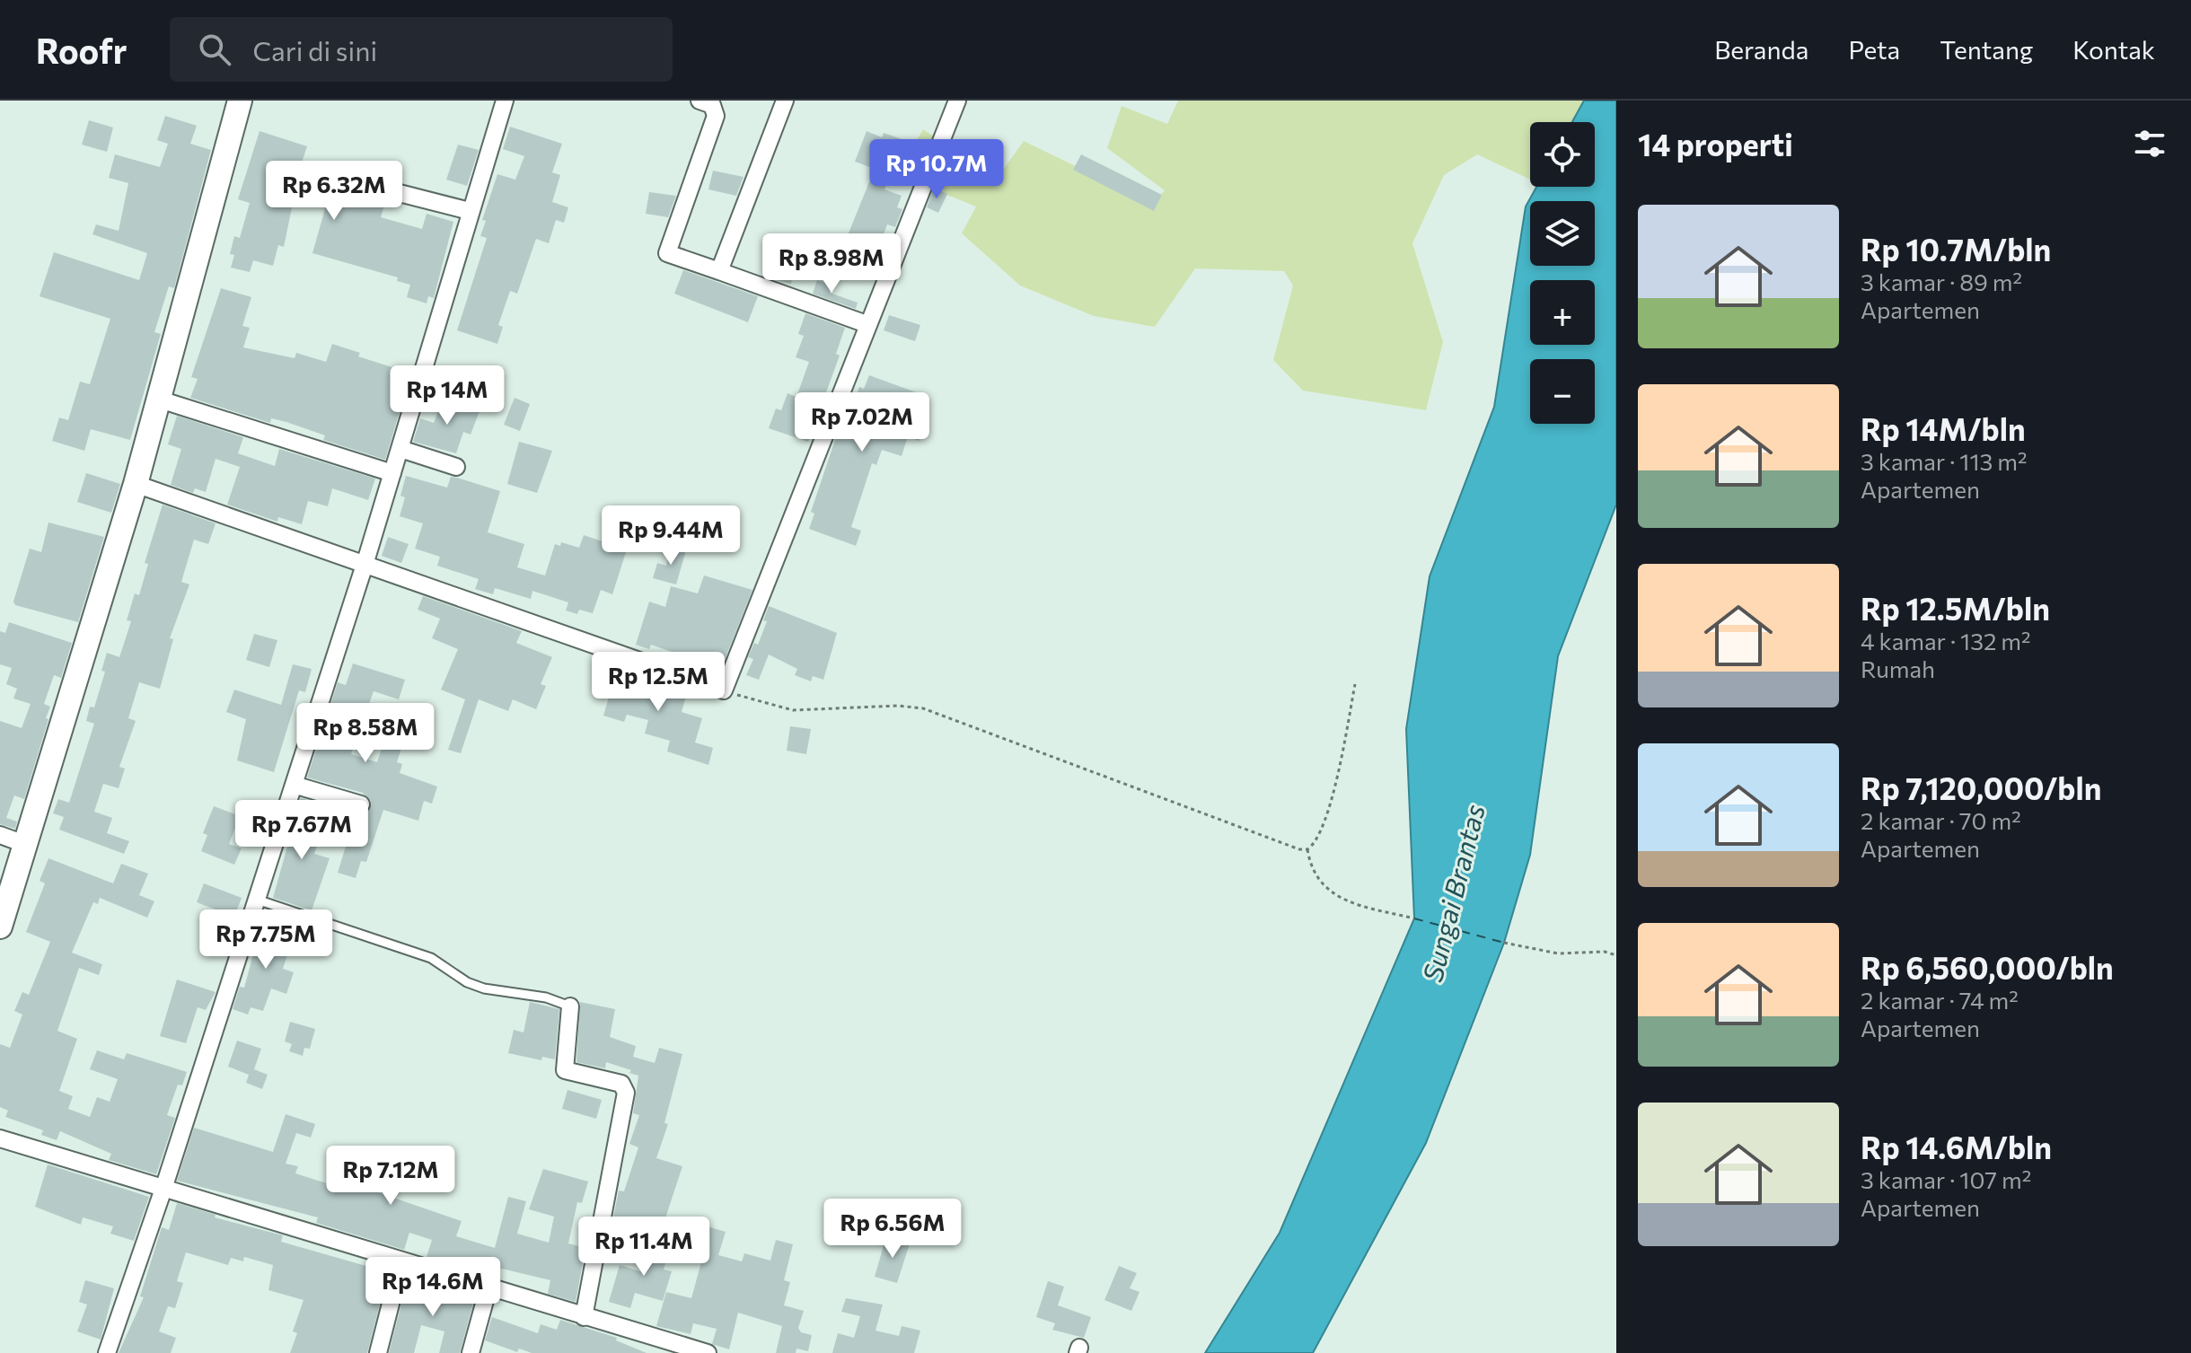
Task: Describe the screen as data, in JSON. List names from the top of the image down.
{
  "water": ["Sungai Brantas"],
  "page": {
    "header": "Roofr",
    "search": "Cari di sini",
    "nav": [
      "Beranda",
      "Peta",
      "Tentang",
      "Kontak"
    ],
    "heading": "14 properti",
    "map_buttons": ["+", "−"],
    "price": [
      "Rp 10.7M",
      "Rp 6.32M",
      "Rp 8.98M",
      "Rp 14M",
      "Rp 7.02M",
      "Rp 9.44M",
      "Rp 12.5M",
      "Rp 8.58M",
      "Rp 7.67M",
      "Rp 7.75M",
      "Rp 7.12M",
      "Rp 6.56M",
      "Rp 11.4M",
      "Rp 14.6M"
    ],
    "list": [
      {
        "name": "Rp 10.7M/bln",
        "note": "3 kamar · 89 m² · Apartemen"
      },
      {
        "name": "Rp 14M/bln",
        "note": "3 kamar · 113 m² · Apartemen"
      },
      {
        "name": "Rp 12.5M/bln",
        "note": "4 kamar · 132 m² · Rumah"
      },
      {
        "name": "Rp 7,120,000/bln",
        "note": "2 kamar · 70 m² · Apartemen"
      },
      {
        "name": "Rp 6,560,000/bln",
        "note": "2 kamar · 74 m² · Apartemen"
      },
      {
        "name": "Rp 14.6M/bln",
        "note": "3 kamar · 107 m² · Apartemen"
      }
    ]
  }
}
